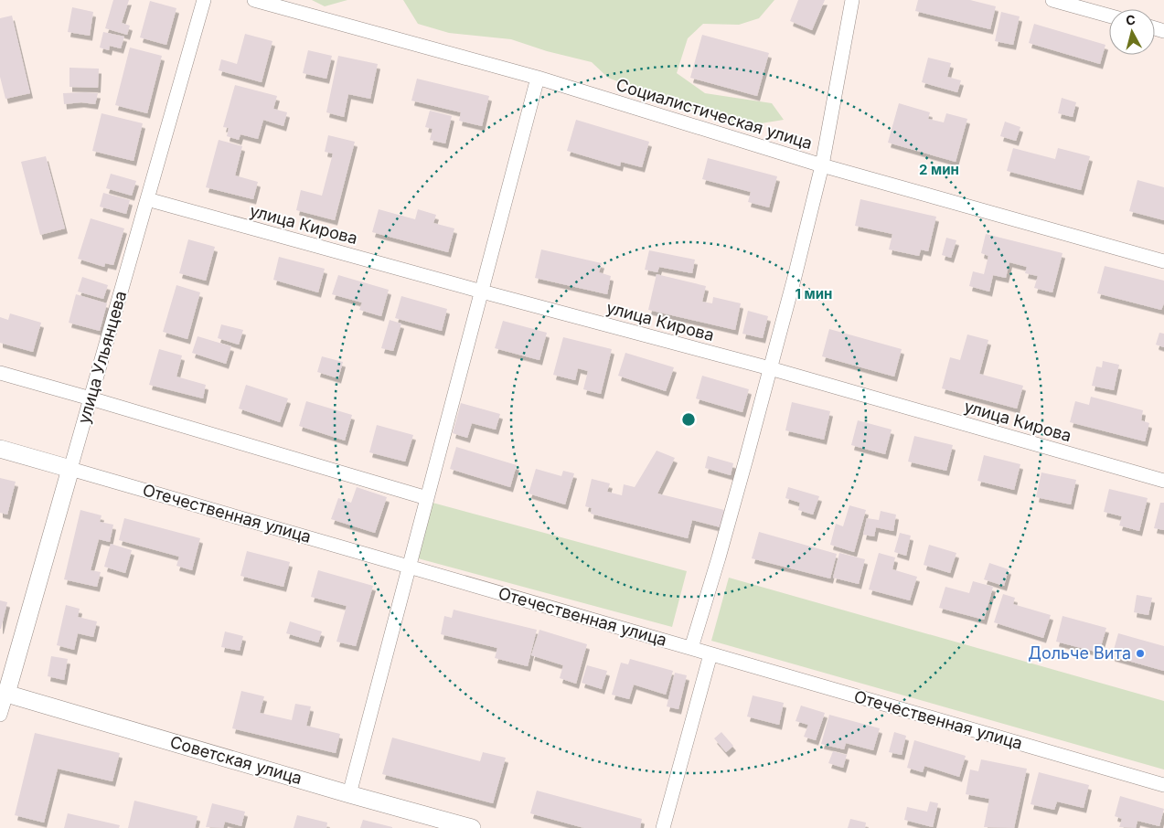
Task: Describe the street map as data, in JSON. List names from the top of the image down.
{
  "streets": {
    "street": [
      "Социалистическая улица",
      "улица Кирова",
      "улица Ульянцева",
      "Отечественная улица",
      "Советская улица"
    ]
  },
  "crossings": [
    ["улица Кирова", "улица Ульянцева"],
    ["улица Ульянцева", "Отечественная улица"],
    ["улица Ульянцева", "Советская улица"]
  ],
  "places": ["Дольче Вита"],
  "north": "top",
  "rings": ["2 мин", "1 мин"]
}
